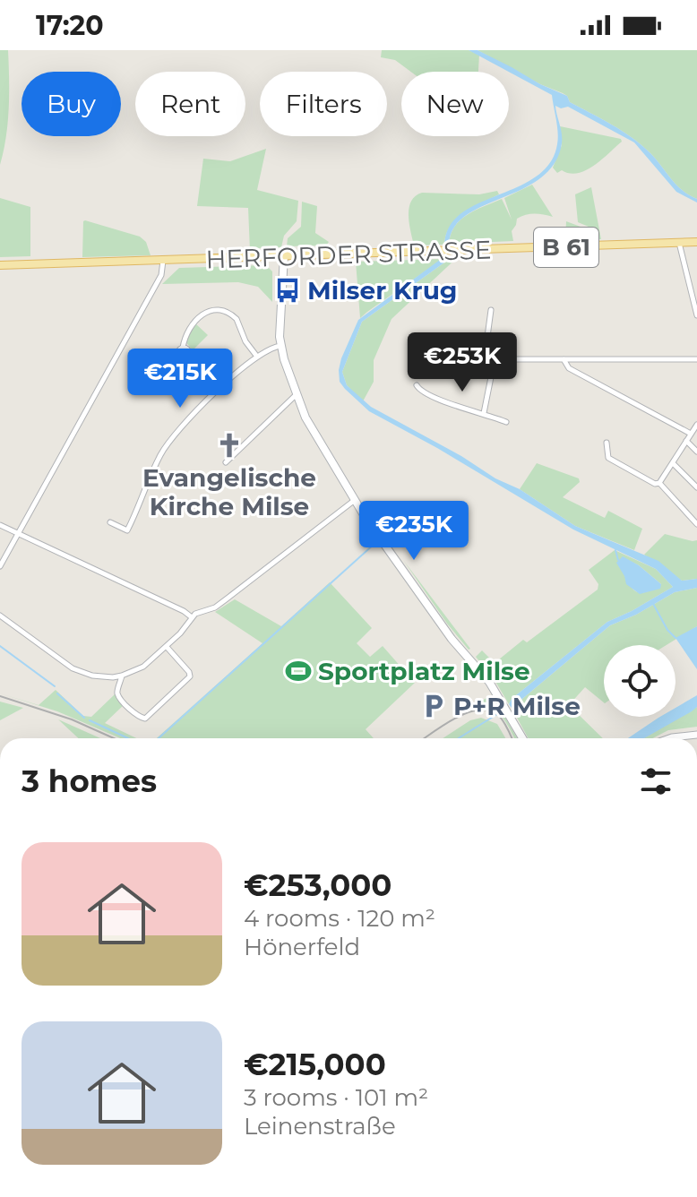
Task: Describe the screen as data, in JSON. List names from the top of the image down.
{
  "streets": {
    "main road": ["B 61", "HERFORDER STRASSE"]
  },
  "places": {
    "bus stop": ["Milser Krug"],
    "church": ["Evangelische Kirche Milse"],
    "sports": ["Sportplatz Milse"],
    "parking": ["P+R Milse"]
  },
  "page": {
    "status": "17:20",
    "chip": [
      "Buy",
      "Rent",
      "Filters",
      "New"
    ],
    "price": ["€253K", "€215K", "€235K"],
    "heading": "3 homes",
    "list": [
      {
        "name": "€253,000",
        "note": "4 rooms · 120 m² · Hönerfeld"
      },
      {
        "name": "€215,000",
        "note": "3 rooms · 101 m² · Leinenstraße"
      }
    ]
  }
}
